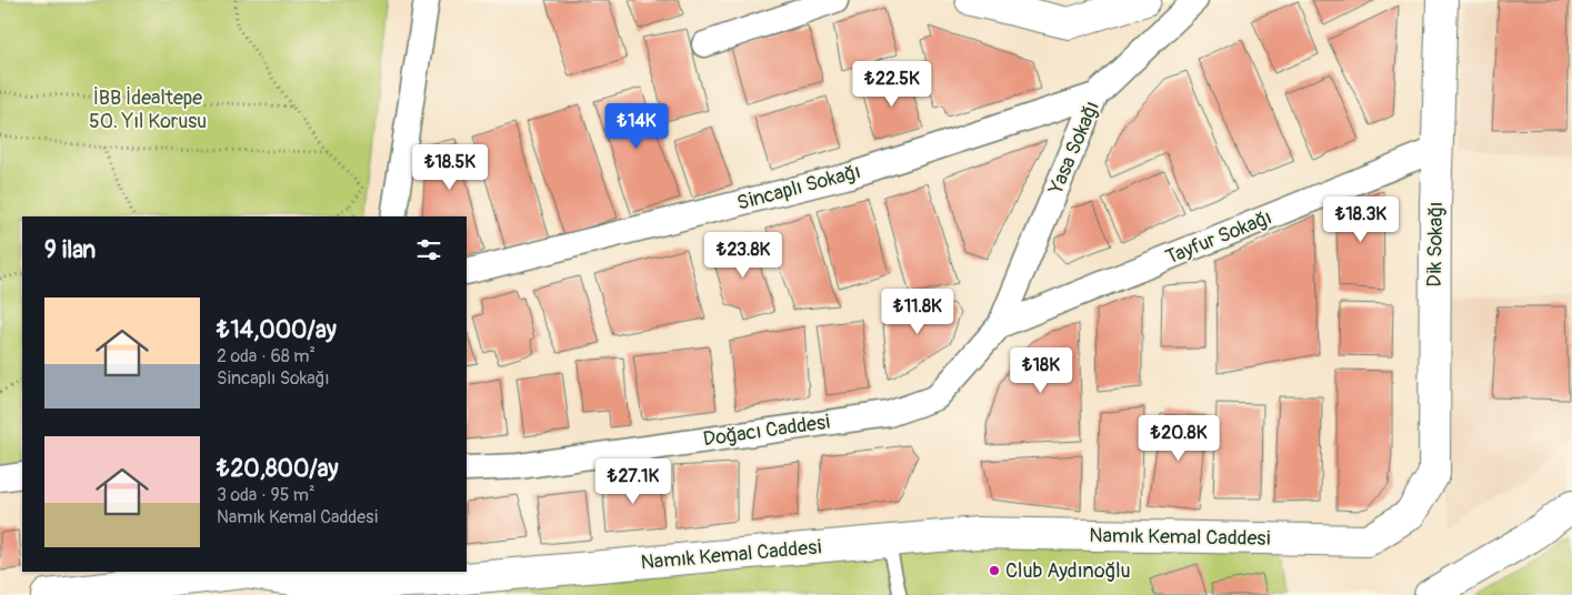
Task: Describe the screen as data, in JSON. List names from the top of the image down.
{
  "streets": {
    "main road": ["Dik Sokağı", "Namık Kemal Caddesi"],
    "street": [
      "Yasa Sokağı",
      "Sincaplı Sokağı",
      "Tayfur Sokağı",
      "Doğacı Caddesi"
    ]
  },
  "crossings": [
    ["Yasa Sokağı", "Sincaplı Sokağı"],
    ["Yasa Sokağı", "Tayfur Sokağı"],
    ["Yasa Sokağı", "Doğacı Caddesi"],
    ["Tayfur Sokağı", "Dik Sokağı"],
    ["Tayfur Sokağı", "Doğacı Caddesi"],
    ["Dik Sokağı", "Namık Kemal Caddesi"]
  ],
  "parks": ["İBB İdealtepe 50. Yıl Korusu"],
  "places": ["Club Aydınoğlu"],
  "page": {
    "price": [
      "₺22.5K",
      "₺14K",
      "₺18.5K",
      "₺18.3K",
      "₺23.8K",
      "₺11.8K",
      "₺18K",
      "₺20.8K",
      "₺27.1K"
    ],
    "heading": "9 ilan",
    "list": [
      {
        "name": "₺14,000/ay",
        "note": "2 oda · 68 m² · Sincaplı Sokağı"
      },
      {
        "name": "₺20,800/ay",
        "note": "3 oda · 95 m² · Namık Kemal Caddesi"
      }
    ]
  }
}
